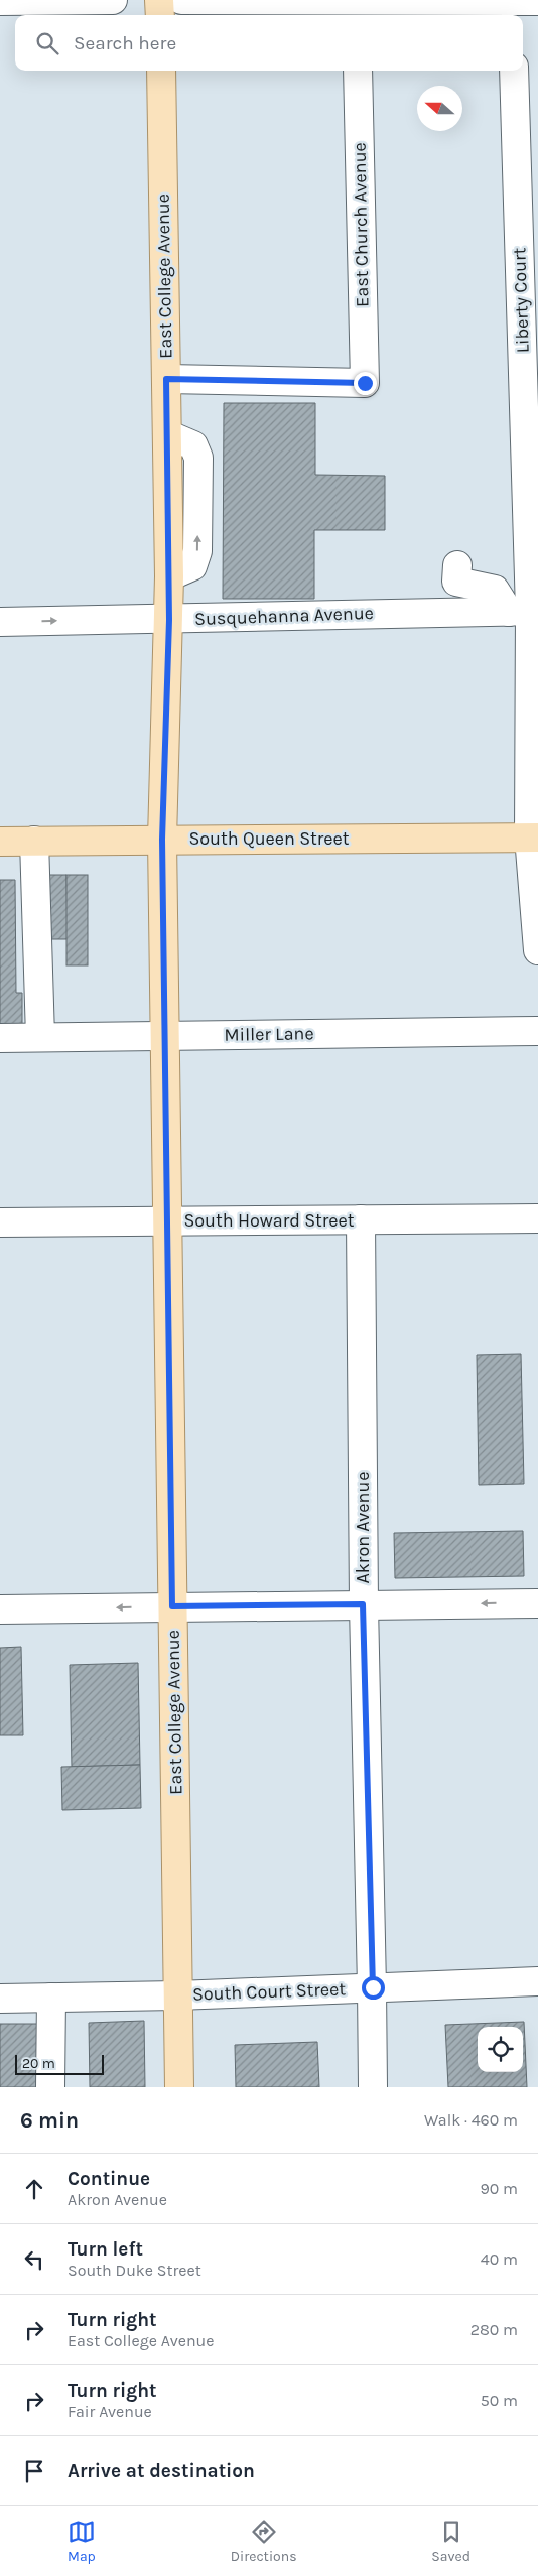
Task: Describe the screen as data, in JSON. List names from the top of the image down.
{
  "streets": {
    "main road": ["East College Avenue", "South Queen Street"],
    "street": [
      "East Church Avenue",
      "Liberty Court",
      "Susquehanna Avenue",
      "Miller Lane",
      "South Howard Street",
      "Akron Avenue",
      "South Court Street"
    ]
  },
  "crossings": [
    ["East Church Avenue", "East College Avenue"],
    ["East College Avenue", "Susquehanna Avenue"],
    ["East College Avenue", "South Queen Street"],
    ["East College Avenue", "Miller Lane"],
    ["East College Avenue", "South Howard Street"],
    ["East College Avenue", "South Court Street"],
    ["Liberty Court", "Susquehanna Avenue"],
    ["Liberty Court", "South Queen Street"],
    ["South Howard Street", "Akron Avenue"],
    ["Akron Avenue", "South Court Street"]
  ],
  "scale_bar": "20 m",
  "north": "left",
  "page": {
    "search": "Search here",
    "scale": "20 m",
    "heading": ["6 min", "Walk · 460 m"],
    "list": [
      ["Continue", "Akron Avenue", "90 m"],
      ["Turn left", "South Duke Street", "40 m"],
      ["Turn right", "East College Avenue", "280 m"],
      ["Turn right", "Fair Avenue", "50 m"],
      "Arrive at destination"
    ],
    "nav": ["Map", "Directions", "Saved"]
  }
}
